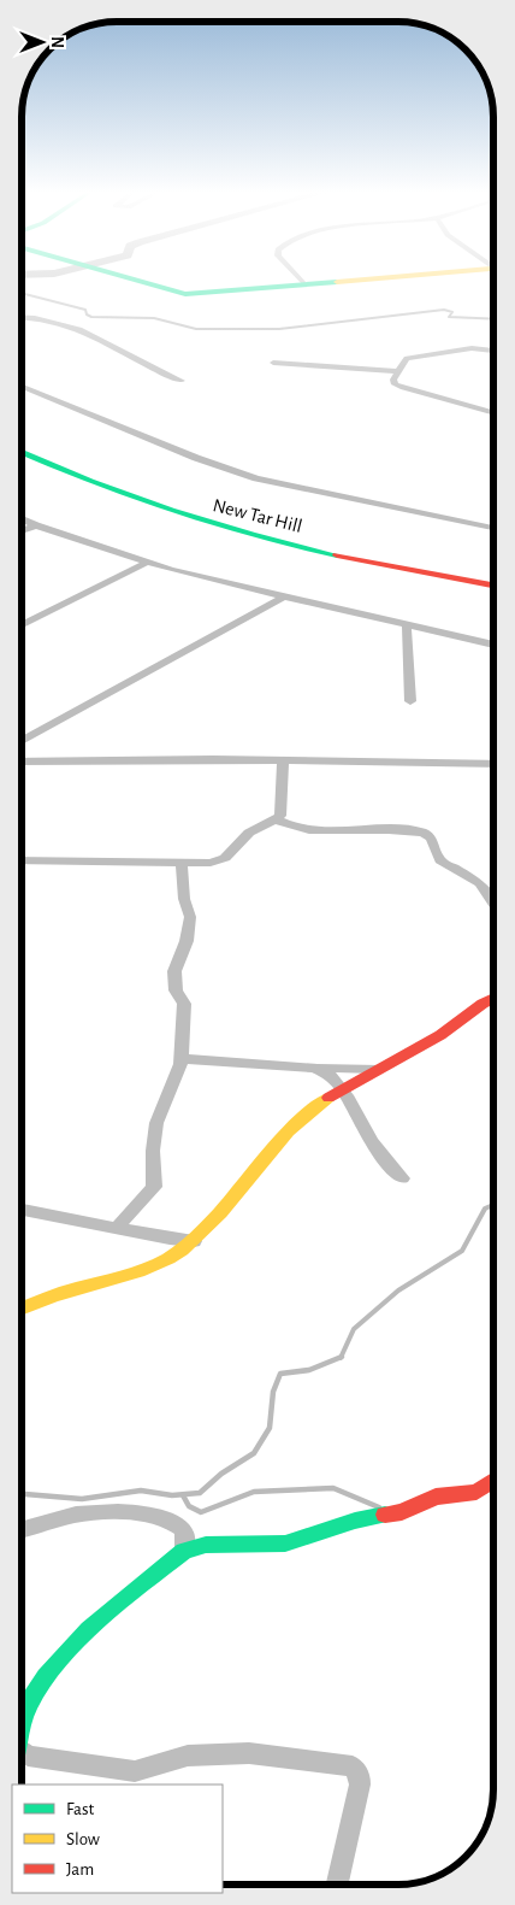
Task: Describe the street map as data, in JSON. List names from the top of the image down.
{
  "streets": {
    "street": ["New Tar Hill"]
  },
  "legend": ["Fast", "Slow", "Jam"],
  "north": "right"
}
